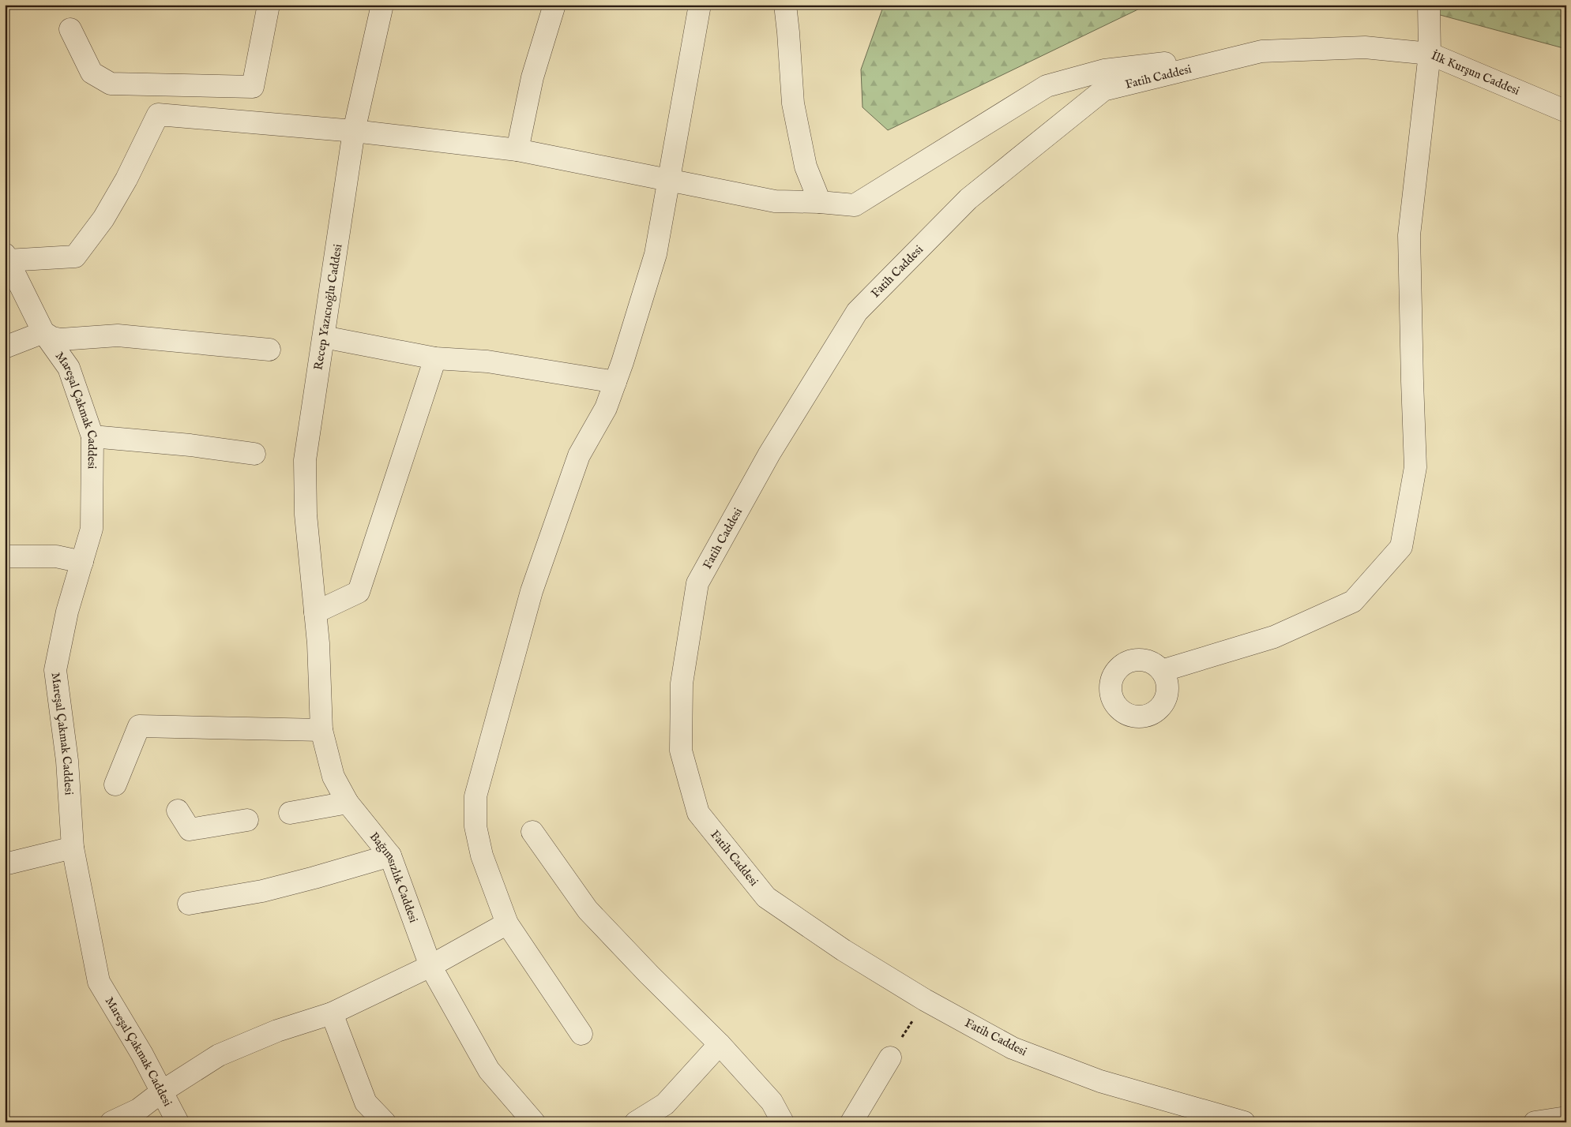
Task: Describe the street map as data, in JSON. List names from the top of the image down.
{
  "streets": {
    "street": [
      "İlk Kurşun Caddesi",
      "Fatih Caddesi",
      "Recep Yazıcıoğlu Caddesi",
      "Mareşal Çakmak Caddesi",
      "Bağımsızlık Caddesi"
    ]
  },
  "crossings": [
    ["İlk Kurşun Caddesi", "Fatih Caddesi"],
    ["Recep Yazıcıoğlu Caddesi", "Bağımsızlık Caddesi"]
  ]
}
